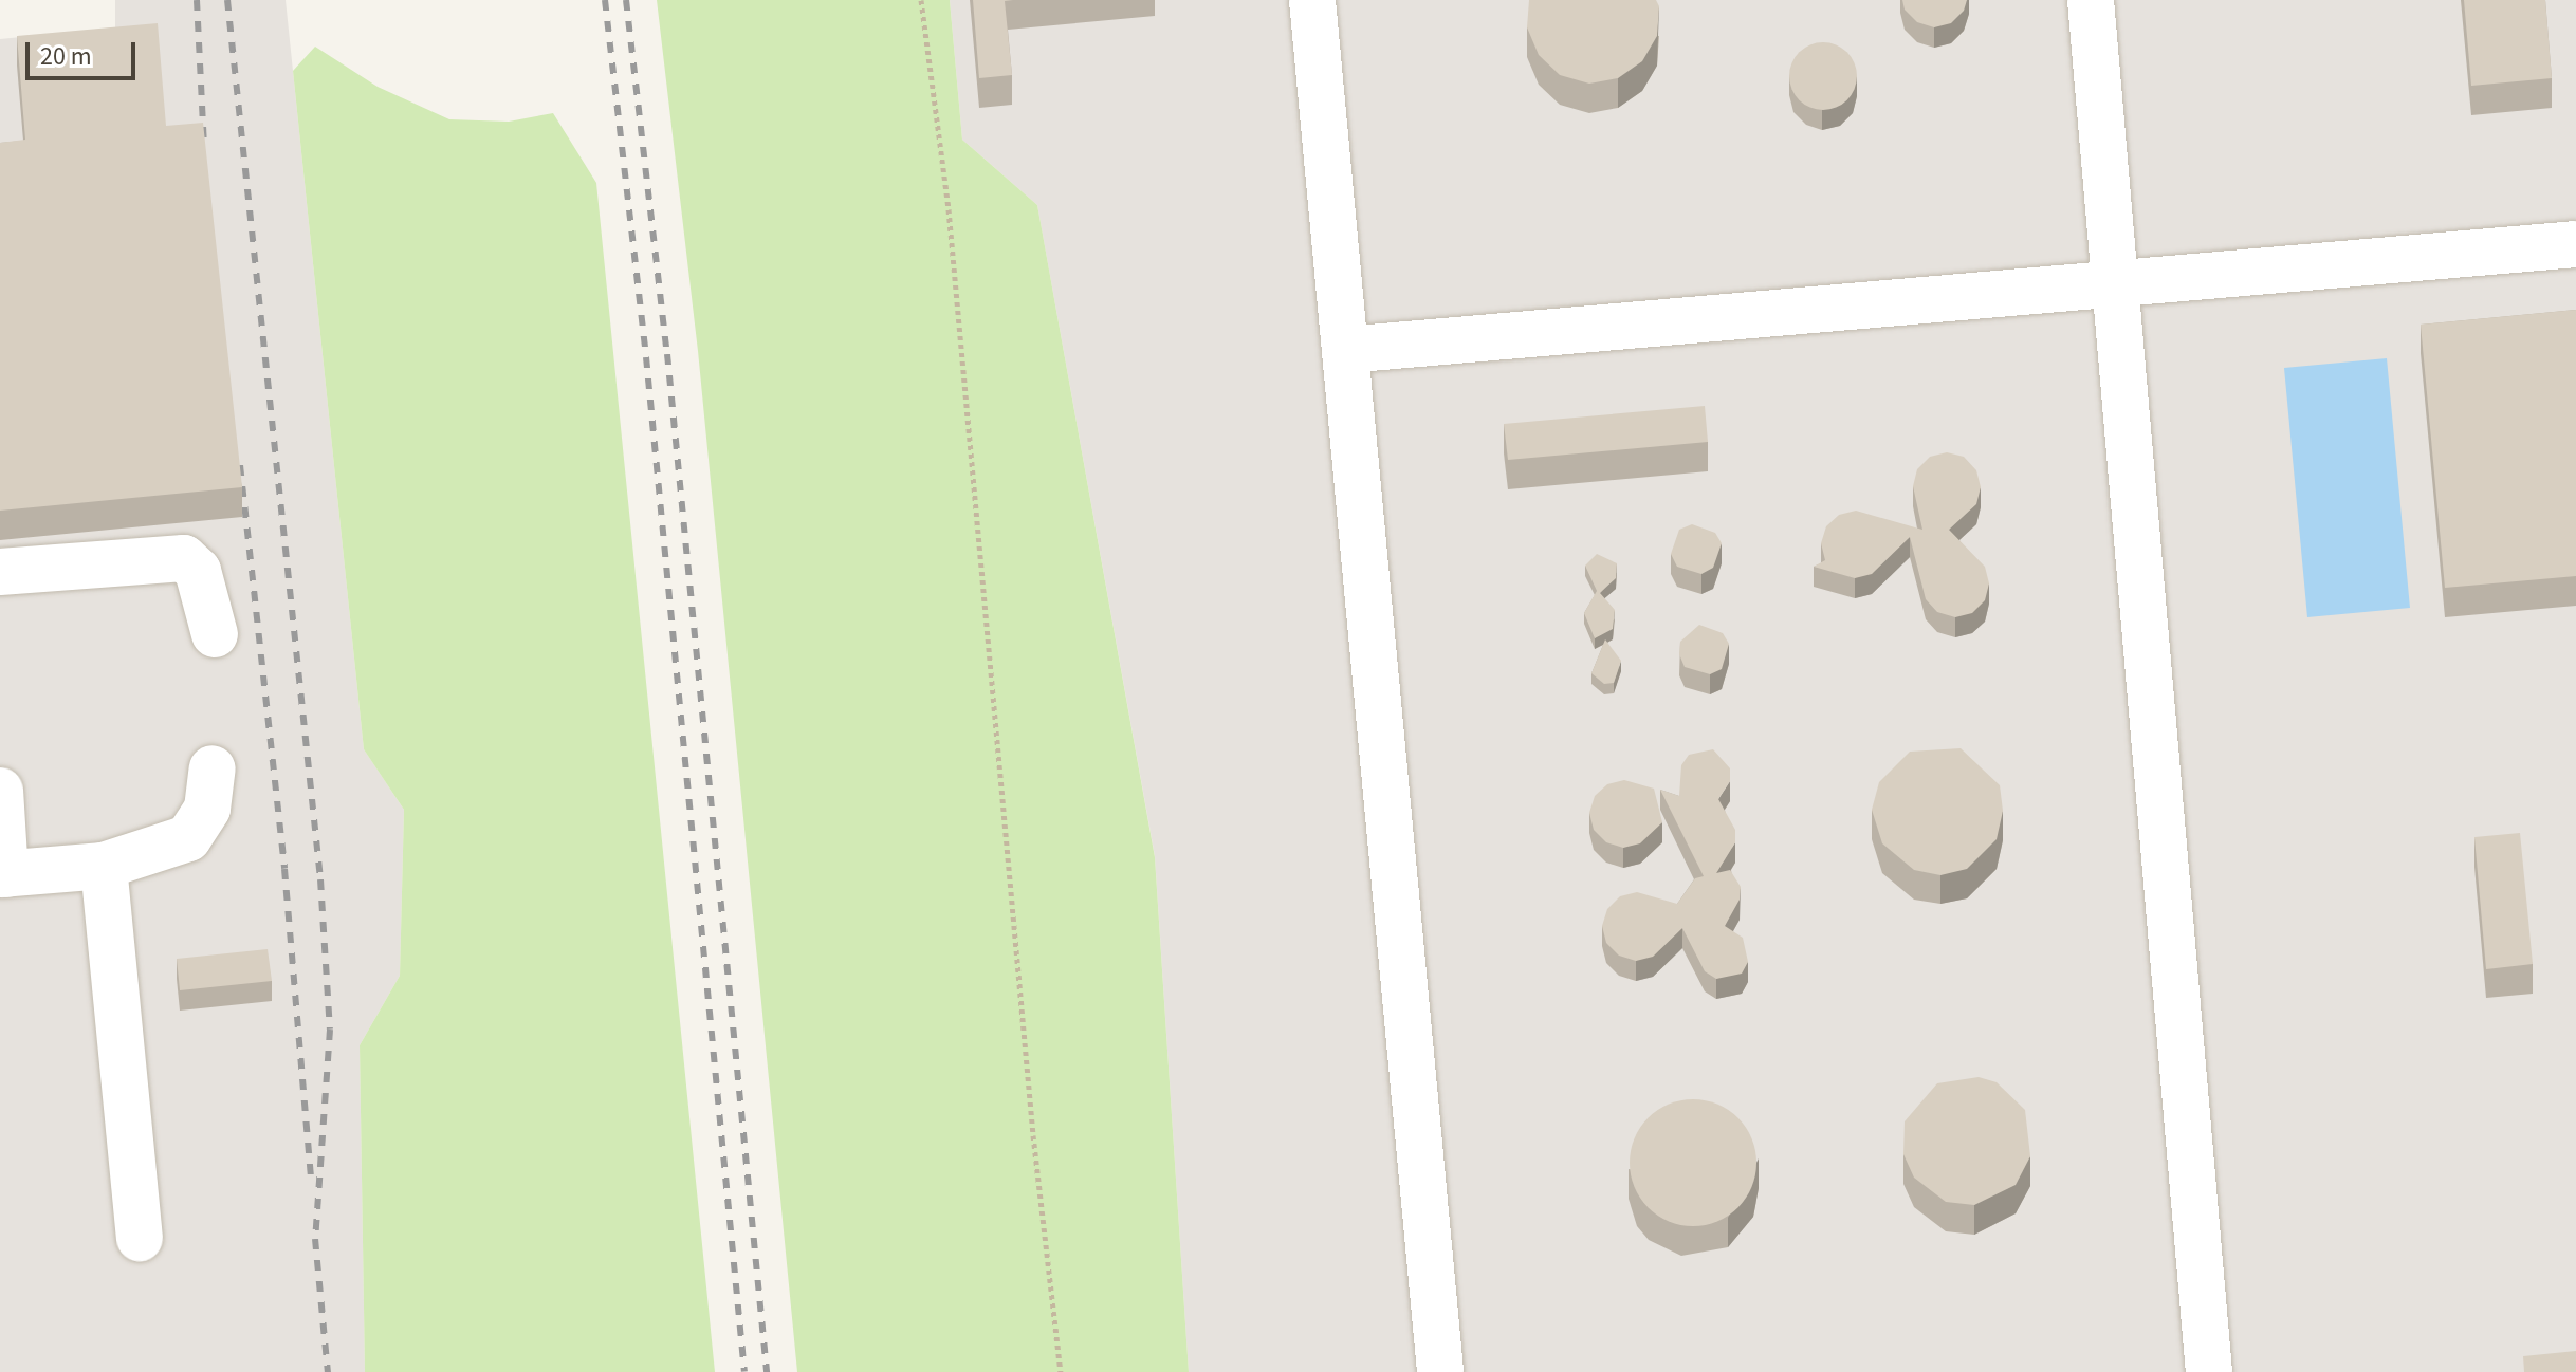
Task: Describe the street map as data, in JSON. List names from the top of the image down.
{
  "scale_bar": "20 m"
}
